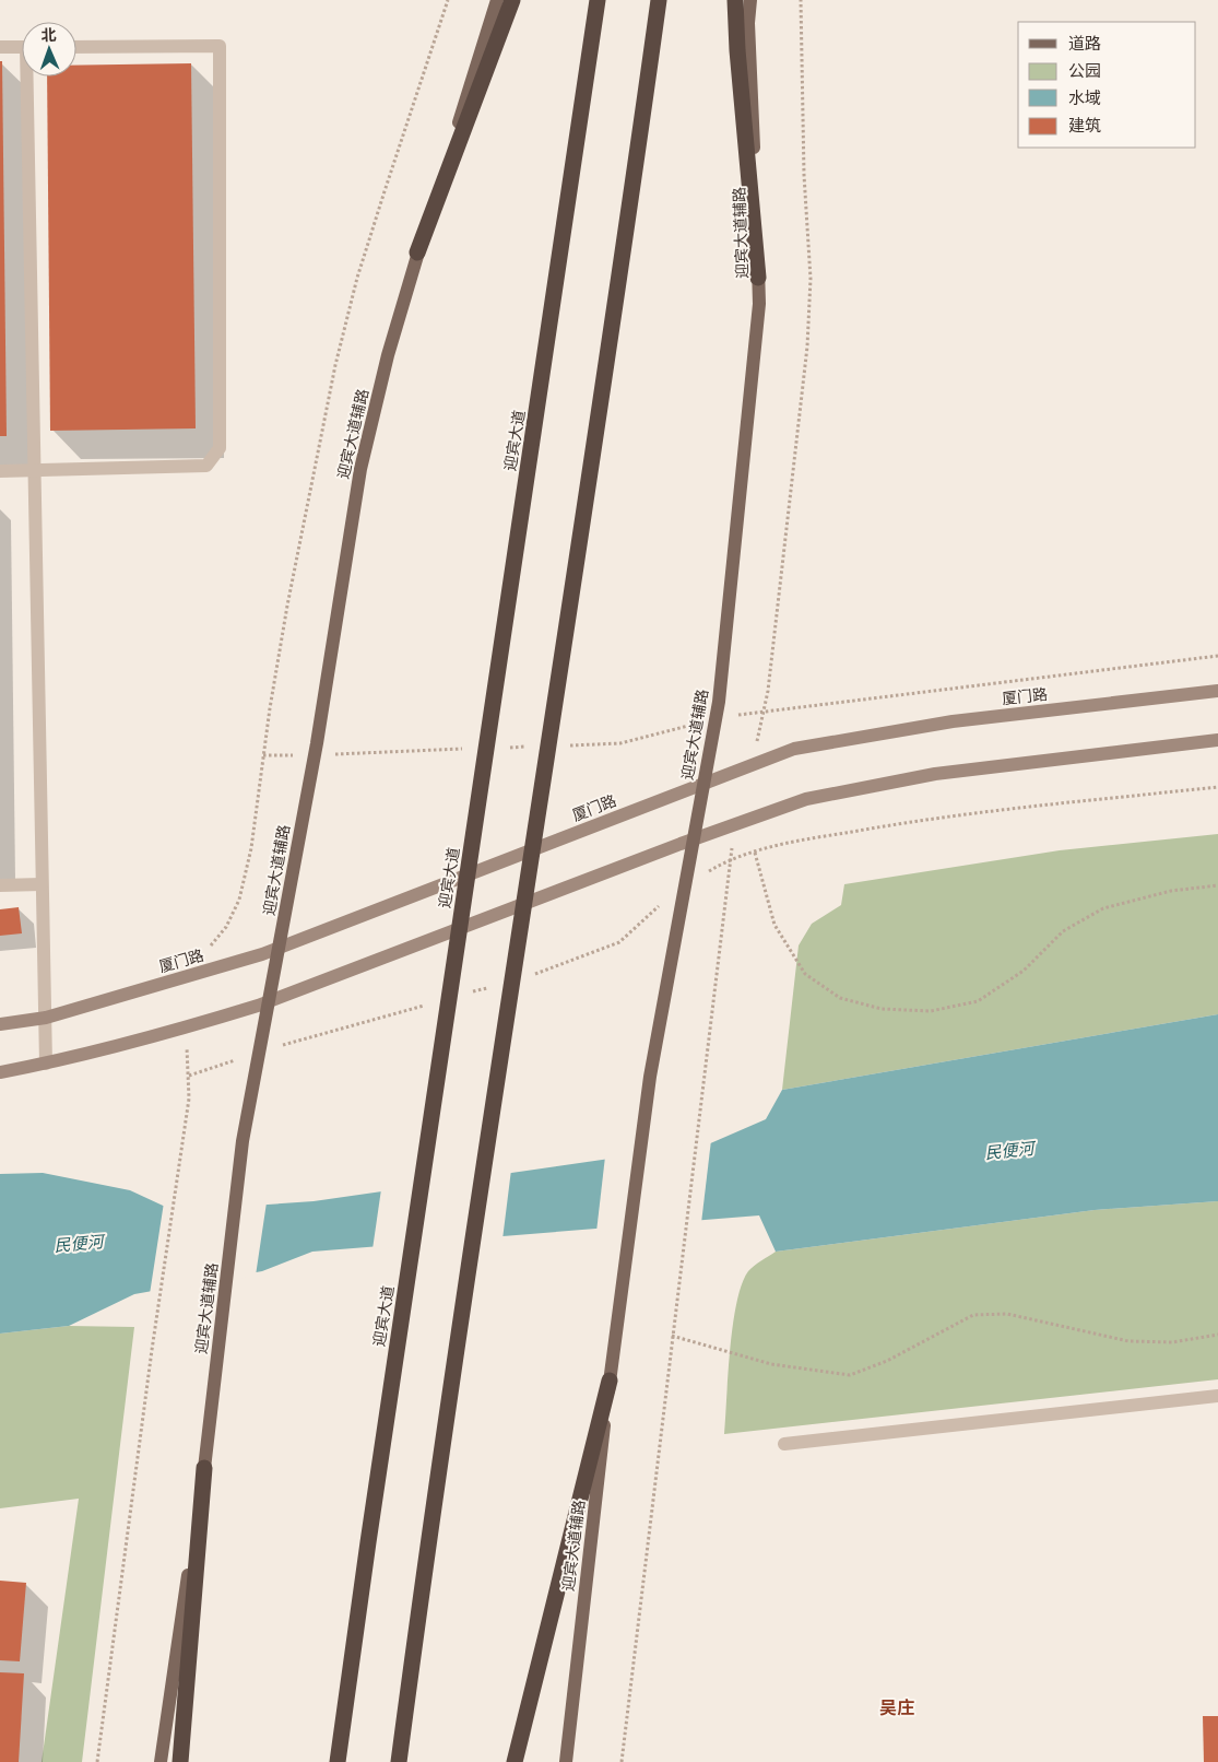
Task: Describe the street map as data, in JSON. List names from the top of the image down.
{
  "streets": {
    "highway": ["迎宾大道"],
    "main road": ["迎宾大道辅路"],
    "street": ["厦门路"]
  },
  "crossings": [
    ["迎宾大道辅路", "厦门路"]
  ],
  "districts": ["吴庄"],
  "water": ["民便河"],
  "legend": [
    "道路",
    "公园",
    "水域",
    "建筑"
  ],
  "north": "top"
}
